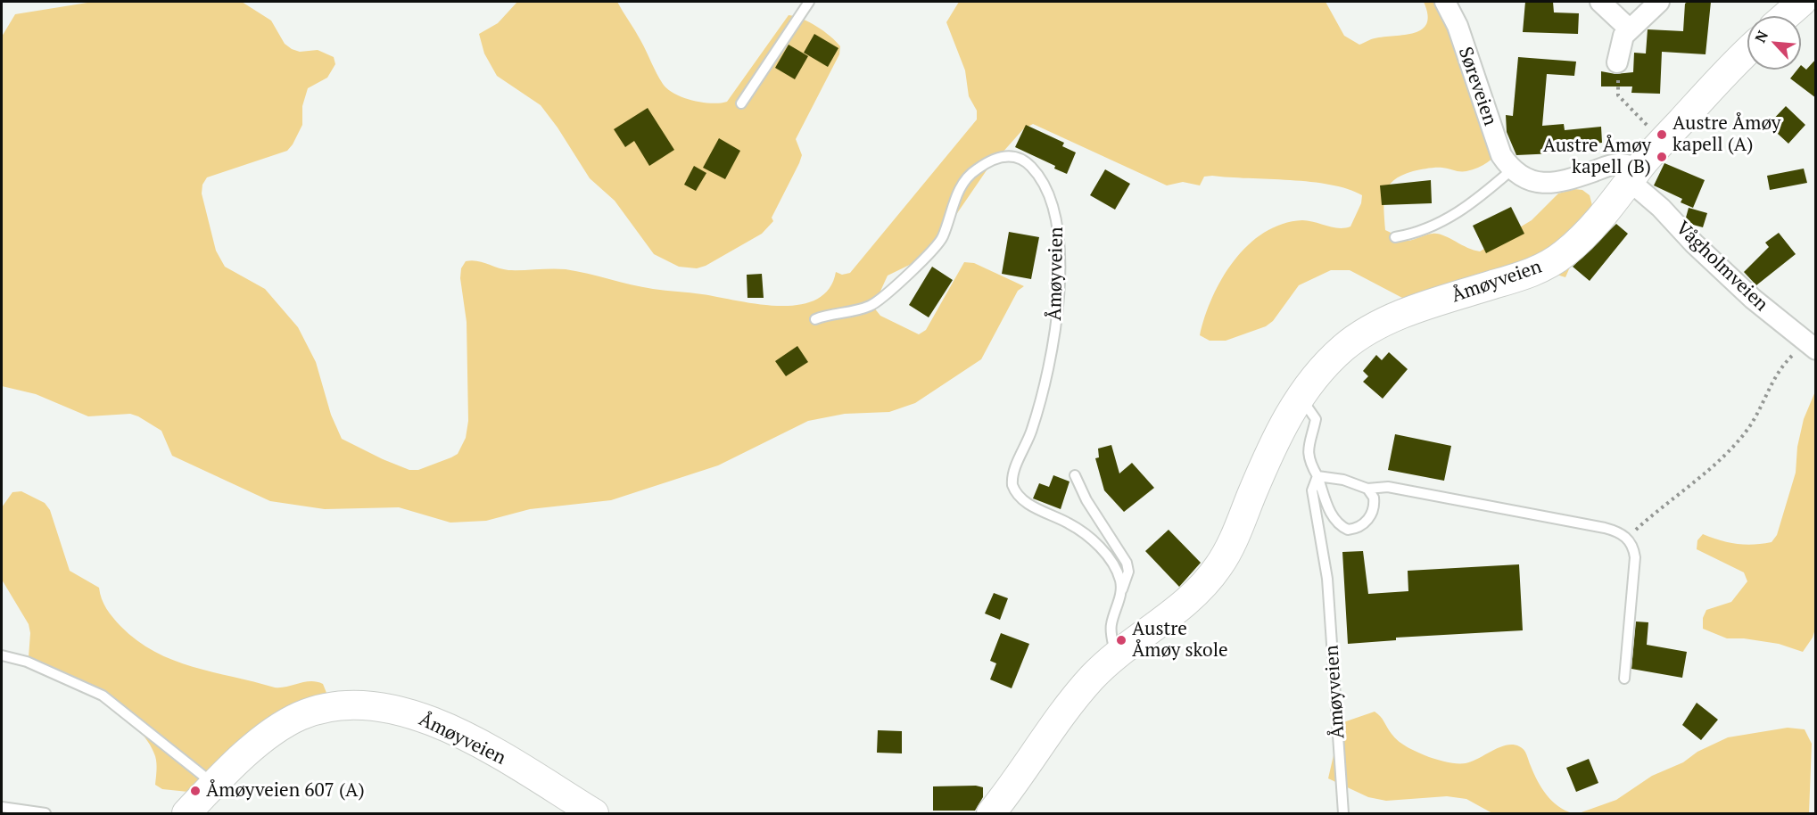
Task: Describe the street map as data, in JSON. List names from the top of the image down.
{
  "streets": {
    "main road": ["Åmøyveien"],
    "street": ["Søreveien", "Vågholmveien"]
  },
  "crossings": [
    ["Vågholmveien", "Åmøyveien"]
  ],
  "places": [
    "Austre Åmøy kapell (A)",
    "Austre Åmøy kapell (B)",
    "Austre Åmøy skole",
    "Åmøyveien 607 (A)"
  ],
  "north": "top left"
}
